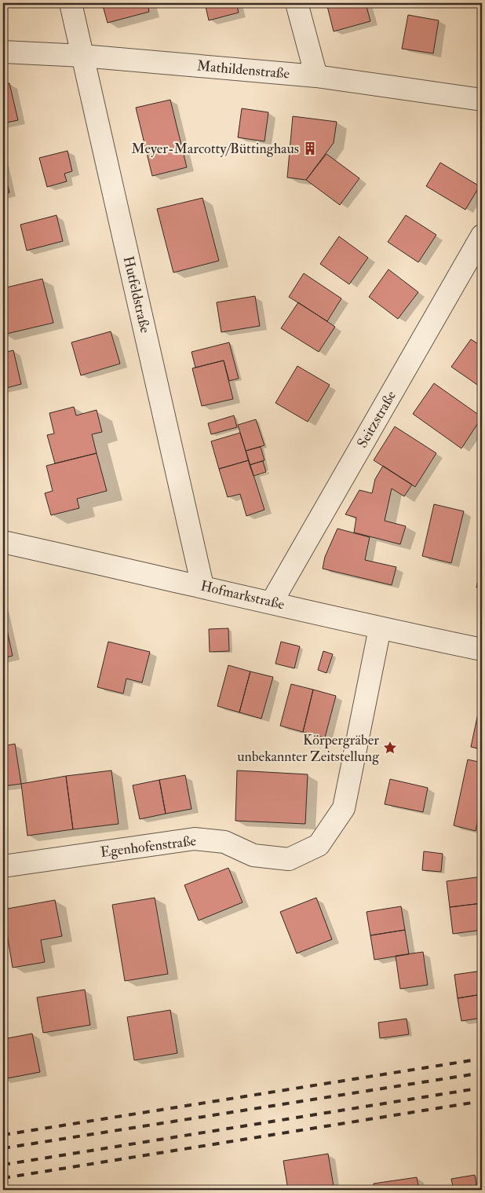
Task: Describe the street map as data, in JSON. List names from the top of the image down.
{
  "streets": {
    "street": [
      "Mathildenstraße",
      "Hutfeldstraße",
      "Seitzstraße",
      "Hofmarkstraße",
      "Egenhofenstraße"
    ]
  },
  "crossings": [
    ["Mathildenstraße", "Hutfeldstraße"],
    ["Hutfeldstraße", "Hofmarkstraße"],
    ["Seitzstraße", "Hofmarkstraße"],
    ["Hofmarkstraße", "Egenhofenstraße"]
  ],
  "places": {
    "building": ["Meyer-Marcotty/Büttinghaus"],
    "place": ["Körpergräber unbekannter Zeitstellung"]
  }
}
